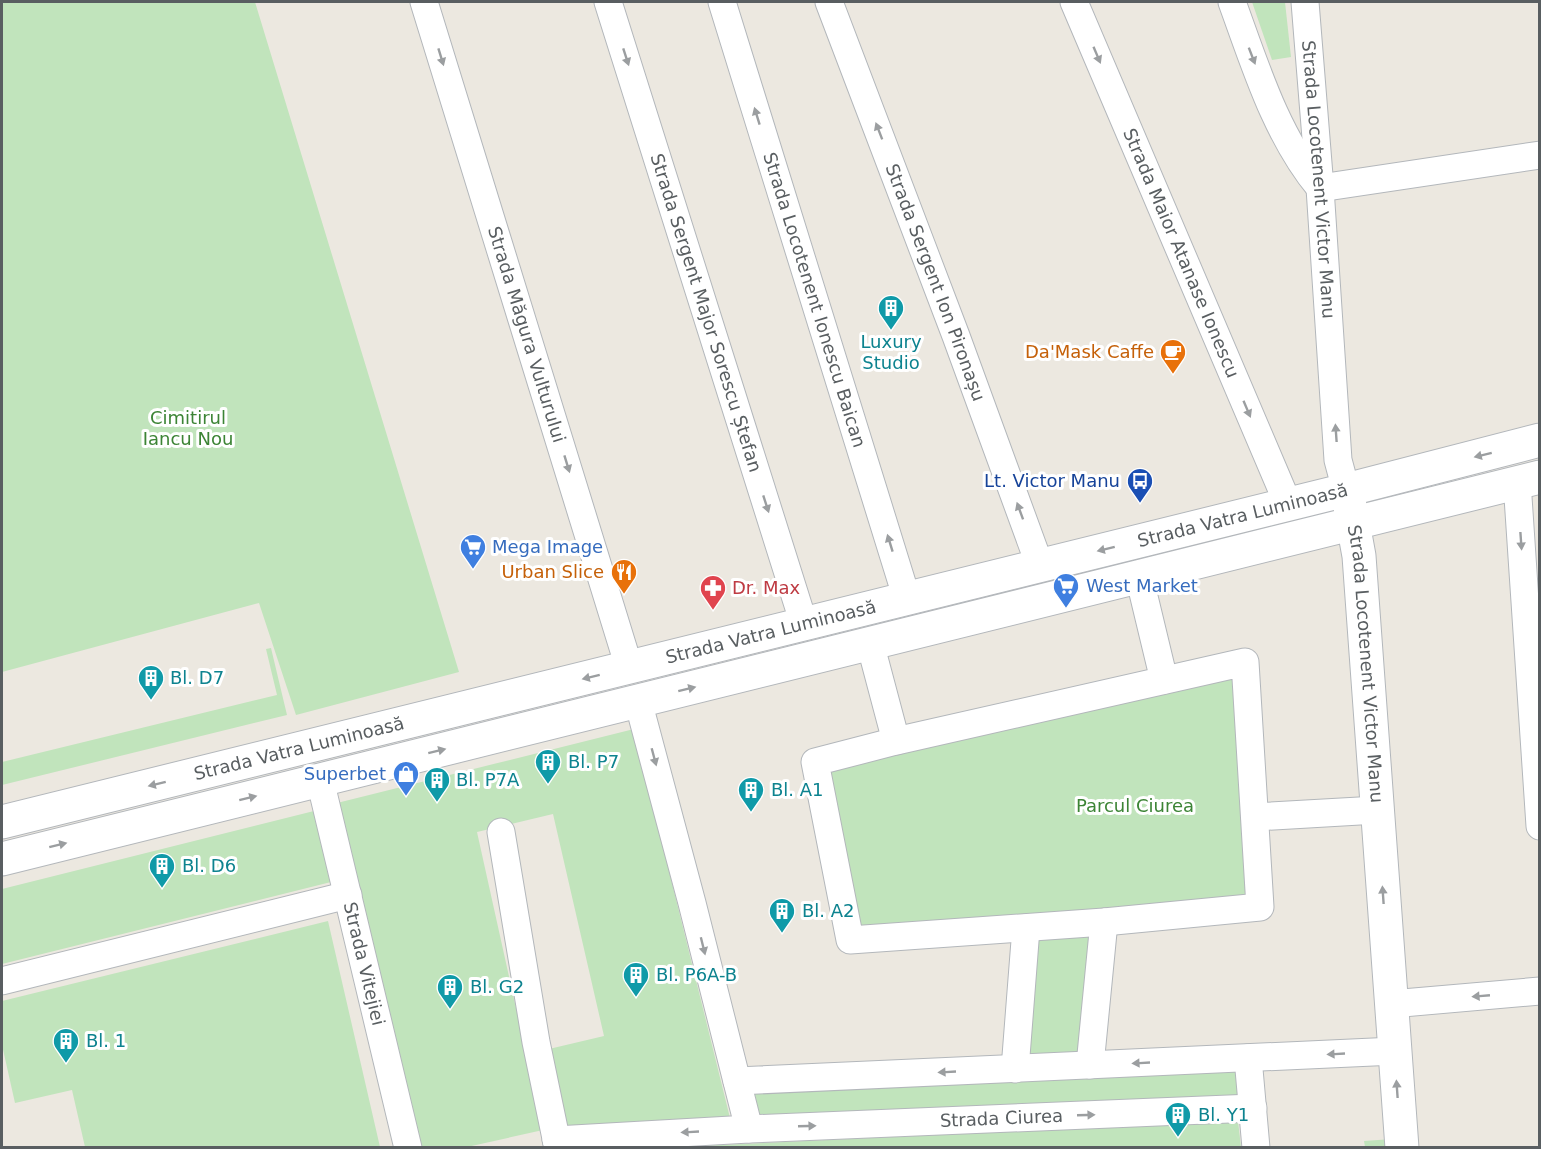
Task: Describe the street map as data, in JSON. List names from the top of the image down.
{
  "streets": {
    "street": [
      "Strada Locotenent Victor Manu",
      "Strada Maior Atanase Ionescu",
      "Strada Sergent Ion Pironașu",
      "Strada Locotenent Ionescu Baican",
      "Strada Sergent Major Sorescu Ștefan",
      "Strada Măgura Vulturului",
      "Strada Vatra Luminoasă",
      "Strada Vitejiei",
      "Strada Ciurea"
    ]
  },
  "crossings": [
    ["Strada Locotenent Victor Manu", "Strada Vatra Luminoasă"],
    ["Strada Maior Atanase Ionescu", "Strada Vatra Luminoasă"],
    ["Strada Sergent Ion Pironașu", "Strada Vatra Luminoasă"],
    ["Strada Locotenent Ionescu Baican", "Strada Vatra Luminoasă"],
    ["Strada Sergent Major Sorescu Ștefan", "Strada Vatra Luminoasă"],
    ["Strada Măgura Vulturului", "Strada Vatra Luminoasă"],
    ["Strada Vatra Luminoasă", "Strada Vitejiei"]
  ],
  "one_way": [
    "Strada Sergent Ion Pironașu",
    "Strada Locotenent Ionescu Baican",
    "Strada Sergent Major Sorescu Ștefan",
    "Strada Măgura Vulturului"
  ],
  "parks": ["Cimitirul Iancu Nou", "Parcul Ciurea"],
  "places": {
    "building": [
      "Luxury Studio",
      "Bl. D7",
      "Bl. P7",
      "Bl. P7A",
      "Bl. A1",
      "Bl. D6",
      "Bl. A2",
      "Bl. P6A-B",
      "Bl. G2",
      "Bl. 1",
      "Bl. Y1"
    ],
    "cafe": ["Da'Mask Caffe"],
    "bus stop": ["Lt. Victor Manu"],
    "supermarket": ["Mega Image", "West Market"],
    "restaurant": ["Urban Slice"],
    "pharmacy": ["Dr. Max"],
    "shop": ["Superbet"]
  }
}
